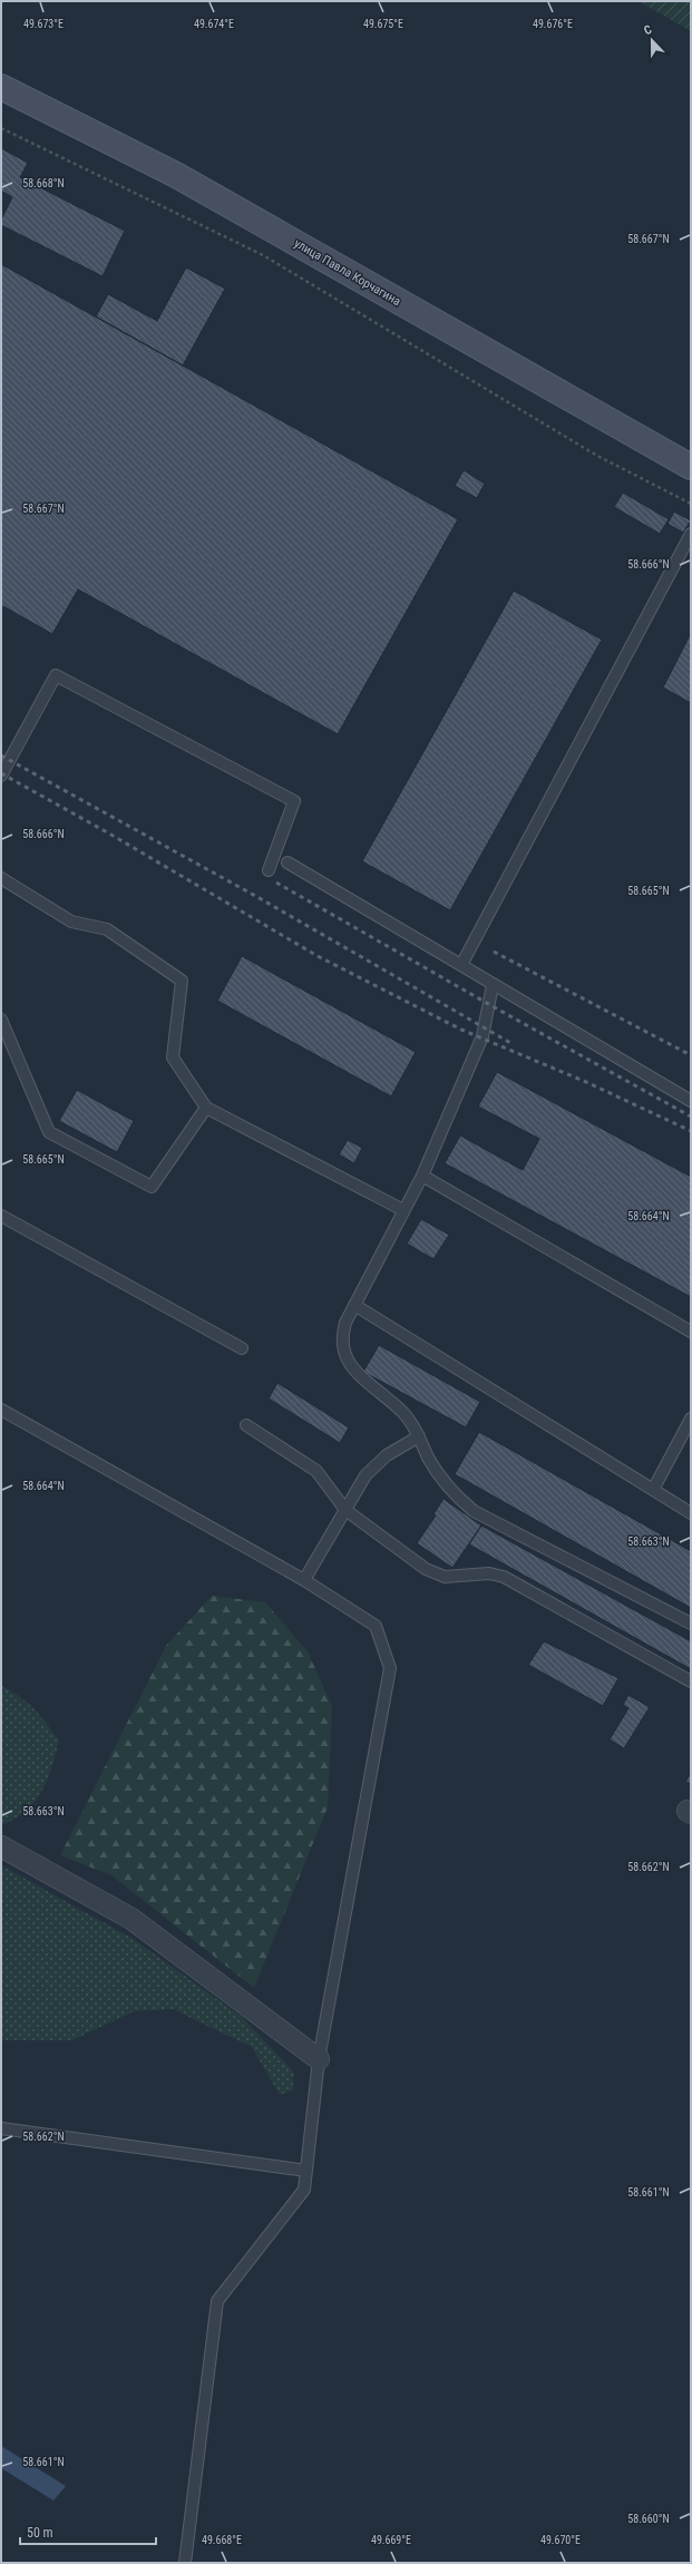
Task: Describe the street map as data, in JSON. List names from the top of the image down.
{
  "streets": {
    "main road": ["улица Павла Корчагина"]
  },
  "scale_bar": "50 m",
  "north": "top",
  "coordinates": [
    "49.673°E",
    "49.674°E",
    "49.675°E",
    "49.676°E",
    "58.668°N",
    "58.667°N",
    "58.666°N",
    "58.665°N",
    "58.664°N",
    "58.663°N",
    "58.662°N",
    "58.661°N",
    "58.660°N",
    "49.668°E",
    "49.669°E",
    "49.670°E"
  ]
}
